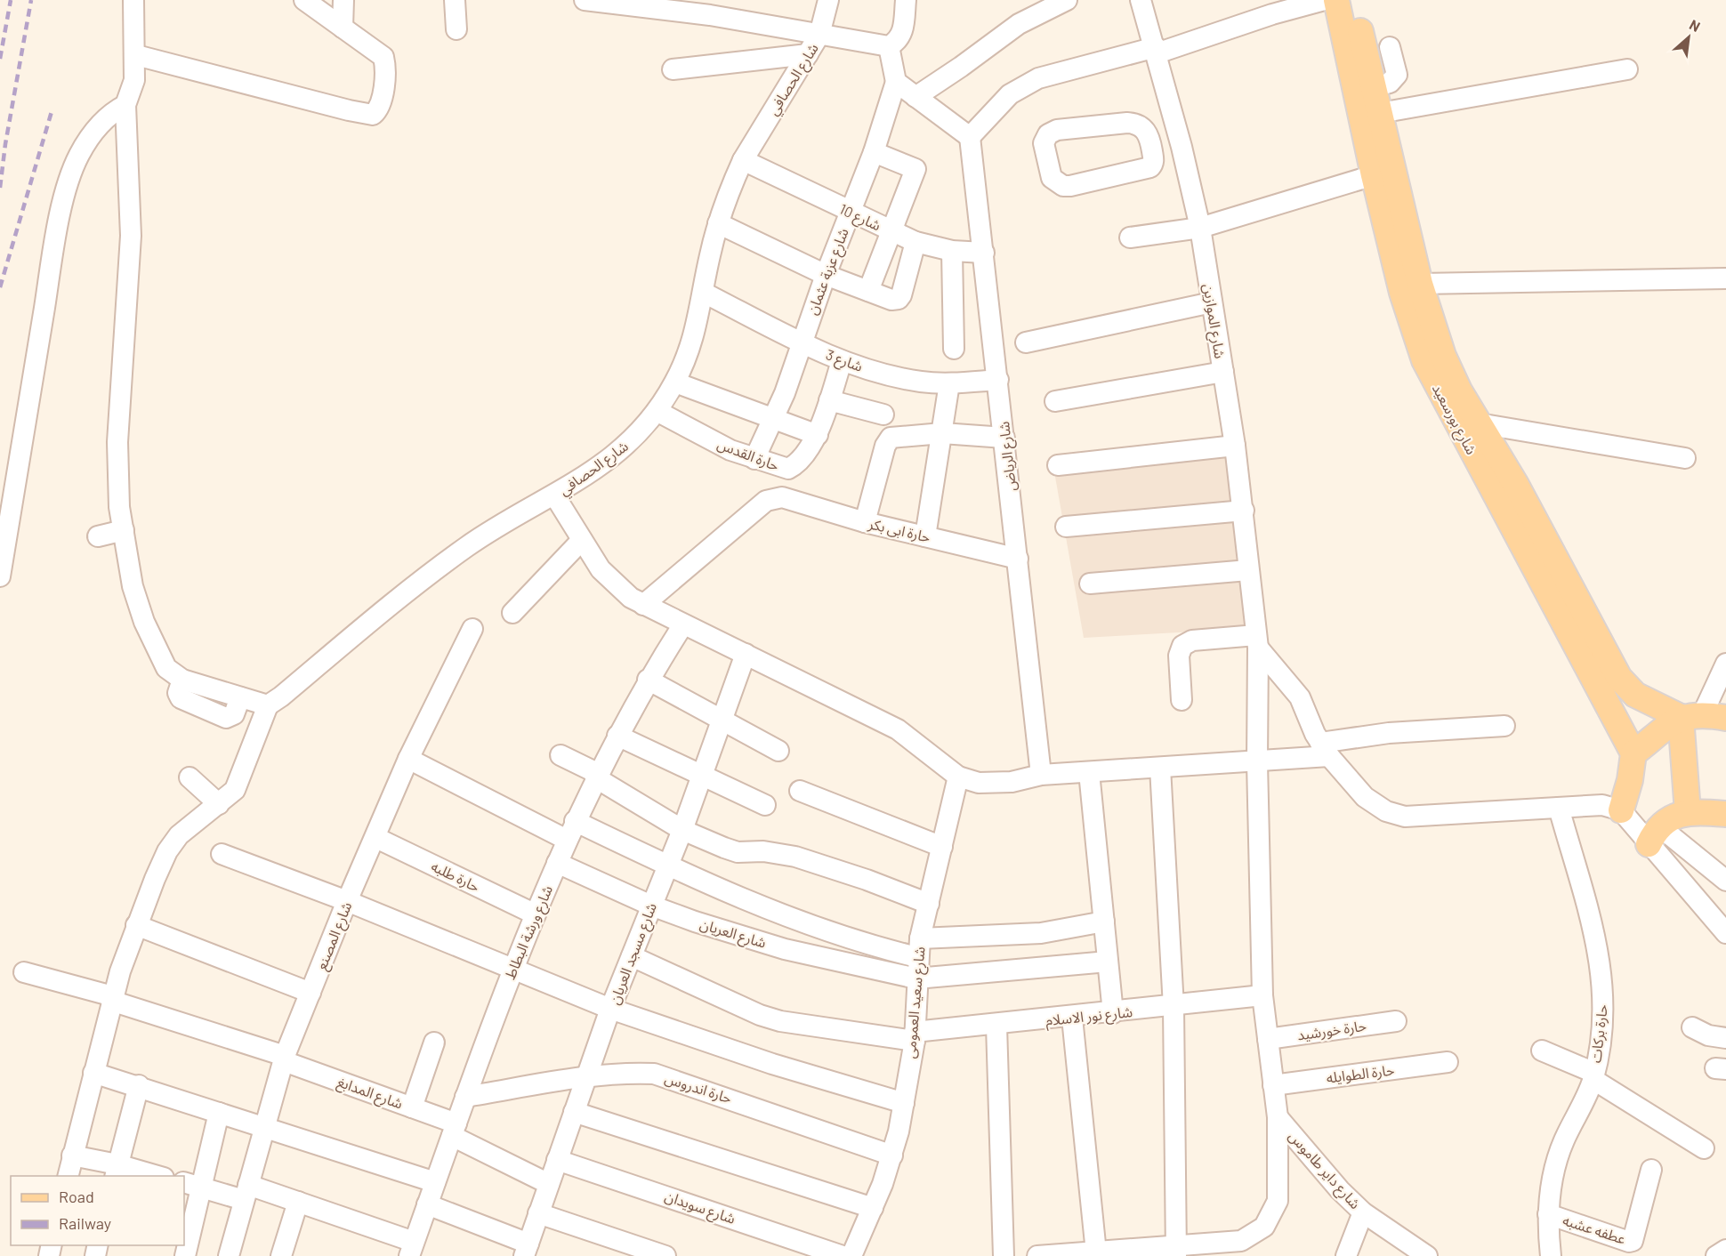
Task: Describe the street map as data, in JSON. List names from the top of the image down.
{
  "streets": {
    "main road": ["شارع بورسعيد"],
    "street": [
      "شارع الحصافي",
      "شارع 10",
      "شارع عزبة عثمان",
      "شارع الموازين",
      "شارع 3",
      "حارة القدس",
      "شارع الرياض",
      "حارة ابى بكر",
      "حارة طلبه",
      "شارع ورشة البطاط",
      "شارع العريان",
      "شارع المصنع",
      "شارع مسجد العريان",
      "شارع سعيد العمومى",
      "شارع نور الاسلام",
      "حارة خورشيد",
      "حارة بركات",
      "حارة الطوايله",
      "حارة اندروس",
      "شارع المدابغ",
      "شارع داير طاموس",
      "شارع سويدان",
      "عطفه عشبه"
    ]
  },
  "crossings": [
    ["شارع الحصافي", "شارع 10"],
    ["شارع الحصافي", "شارع 3"],
    ["شارع الحصافي", "حارة القدس"],
    ["شارع 10", "شارع عزبة عثمان"],
    ["شارع 10", "شارع الرياض"],
    ["شارع عزبة عثمان", "شارع 3"],
    ["شارع عزبة عثمان", "حارة القدس"],
    ["شارع الموازين", "شارع نور الاسلام"],
    ["شارع الموازين", "حارة خورشيد"],
    ["شارع الموازين", "حارة الطوايله"],
    ["شارع الموازين", "شارع داير طاموس"],
    ["شارع 3", "حارة القدس"],
    ["شارع 3", "شارع الرياض"],
    ["شارع الرياض", "حارة ابى بكر"],
    ["حارة طلبه", "شارع ورشة البطاط"],
    ["حارة طلبه", "شارع المصنع"],
    ["شارع ورشة البطاط", "شارع العريان"],
    ["شارع ورشة البطاط", "حارة اندروس"],
    ["شارع ورشة البطاط", "شارع المدابغ"],
    ["شارع العريان", "شارع مسجد العريان"],
    ["شارع العريان", "شارع سعيد العمومى"],
    ["شارع المصنع", "شارع المدابغ"],
    ["شارع مسجد العريان", "شارع نور الاسلام"],
    ["شارع مسجد العريان", "حارة اندروس"],
    ["شارع مسجد العريان", "شارع المدابغ"],
    ["شارع مسجد العريان", "شارع سويدان"],
    ["شارع سعيد العمومى", "شارع نور الاسلام"],
    ["شارع سعيد العمومى", "حارة اندروس"],
    ["حارة بركات", "عطفه عشبه"]
  ],
  "legend": ["Road", "Railway"],
  "north": "top right"
}
